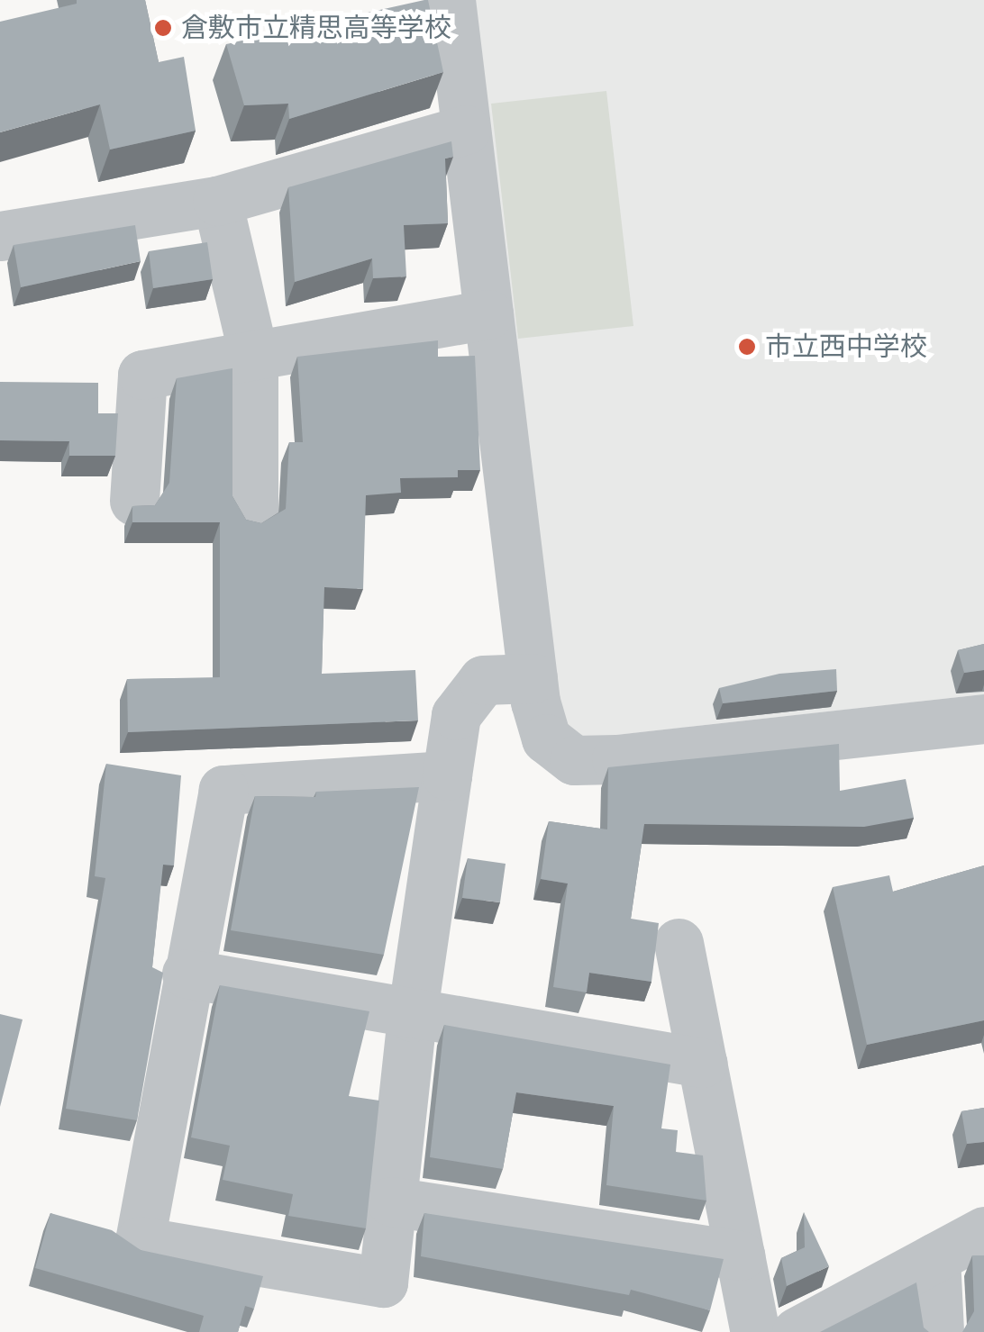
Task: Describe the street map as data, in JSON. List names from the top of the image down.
{
  "places": ["倉敷市立精思高等学校", "市立西中学校"]
}
